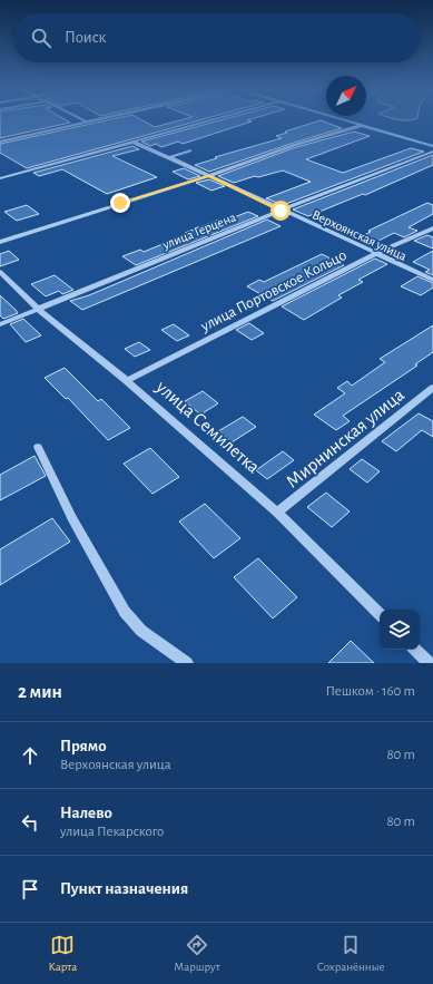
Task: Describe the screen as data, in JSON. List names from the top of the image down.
{
  "streets": {
    "street": [
      "улица Герцена",
      "Верхоянская улица",
      "улица Портовское Кольцо",
      "улица Семилетка",
      "Мирнинская улица"
    ]
  },
  "crossings": [
    ["улица Герцена", "Верхоянская улица"],
    ["улица Герцена", "улица Семилетка"],
    ["Верхоянская улица", "улица Портовское Кольцо"],
    ["улица Портовское Кольцо", "улица Семилетка"],
    ["улица Семилетка", "Мирнинская улица"]
  ],
  "north": "top right",
  "page": {
    "search": "Поиск",
    "heading": ["2 мин", "Пешком · 160 m"],
    "list": [
      ["Прямо", "Верхоянская улица", "80 m"],
      ["Налево", "улица Пекарского", "80 m"],
      "Пункт назначения"
    ],
    "nav": ["Карта", "Маршрут", "Сохранённые"]
  }
}
